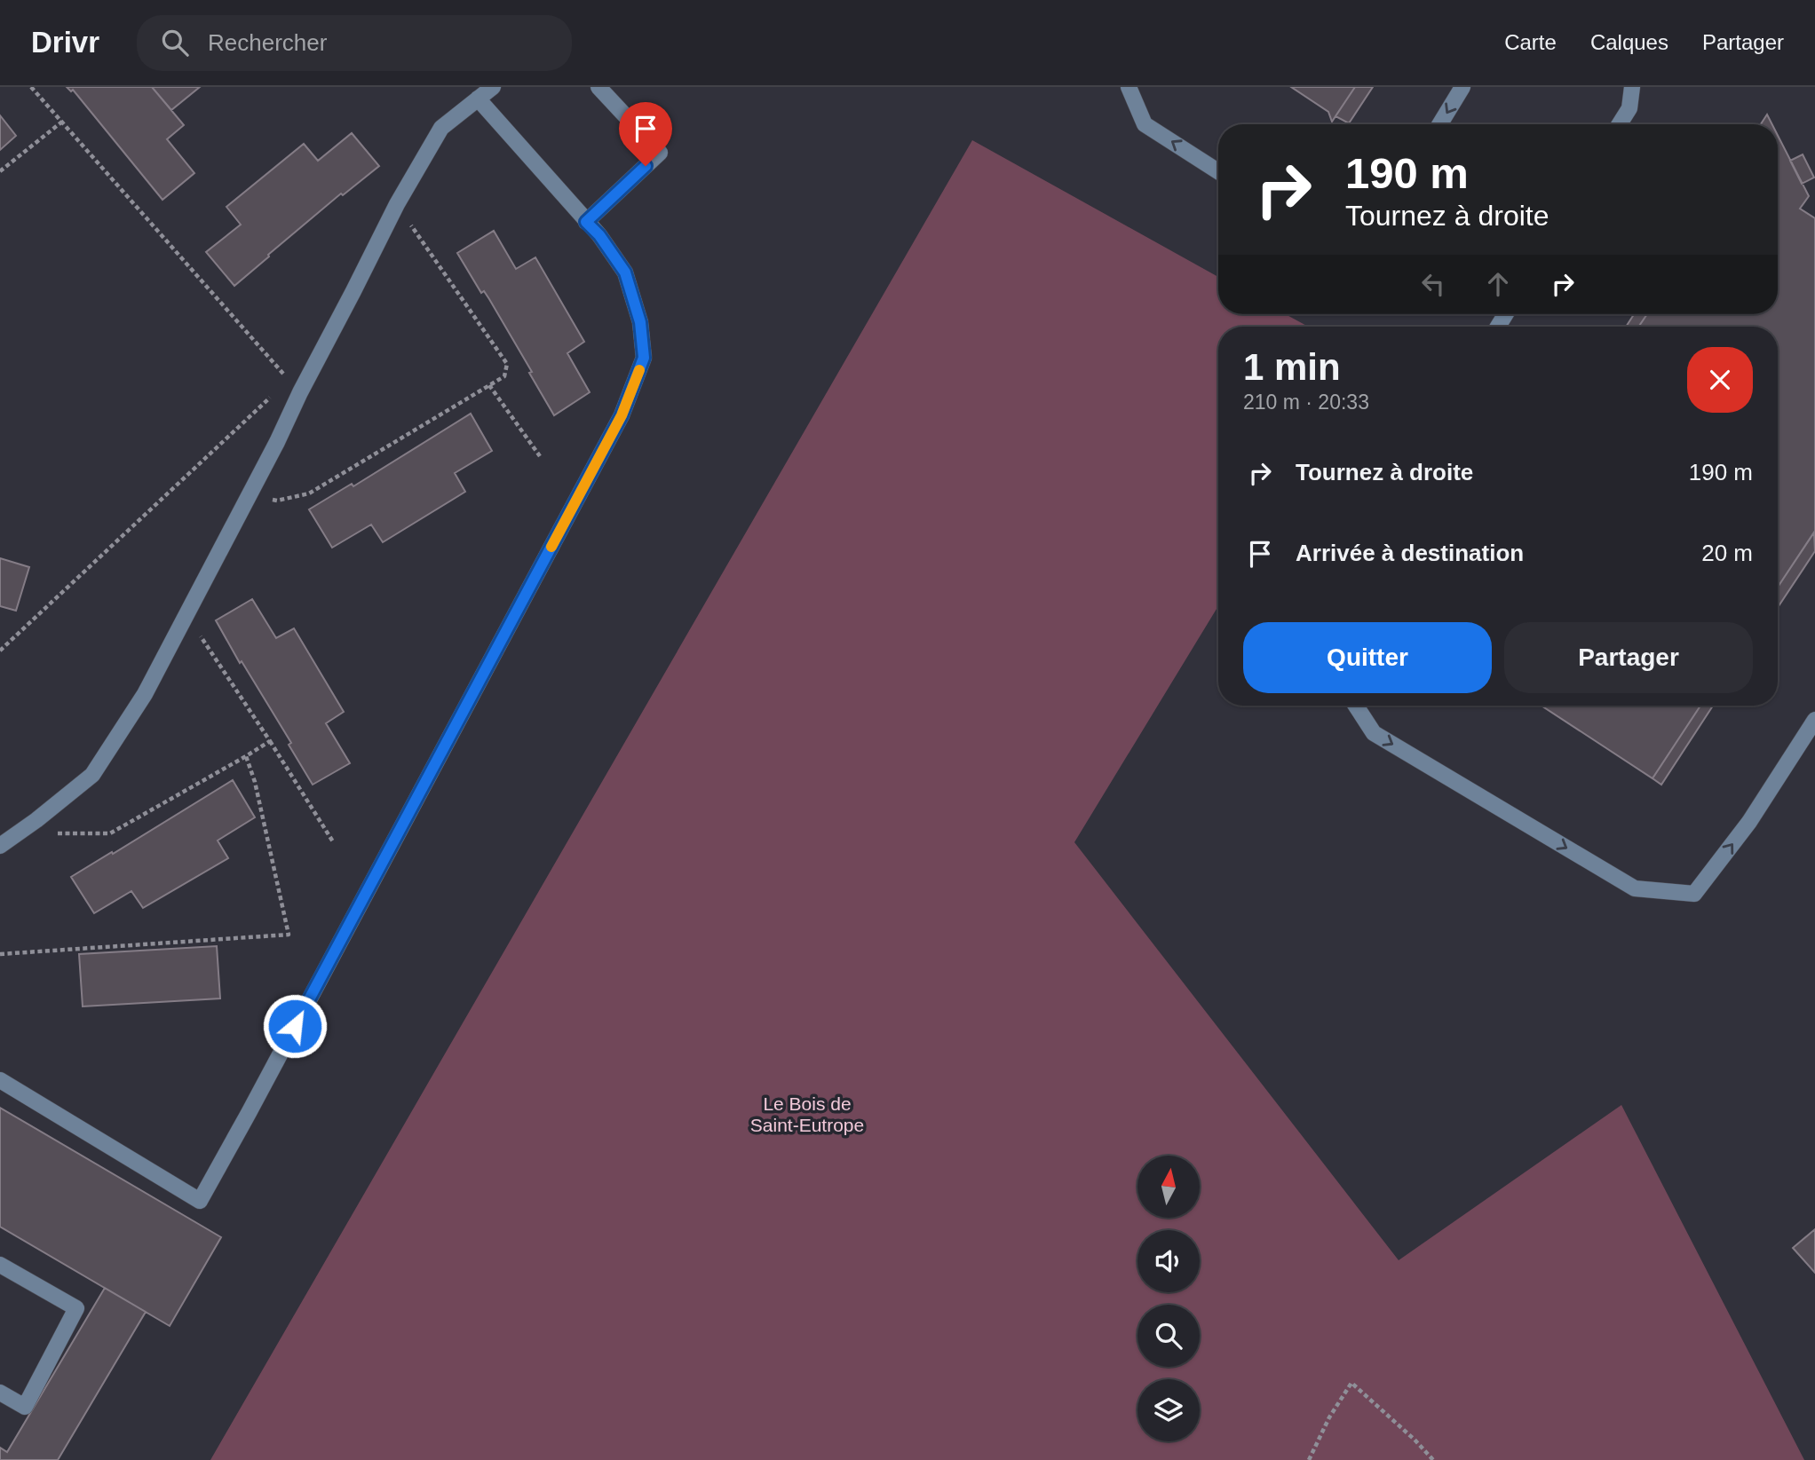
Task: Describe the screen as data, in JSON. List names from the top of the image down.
{
  "parks": ["Le Bois de Saint-Eutrope"],
  "north": "top",
  "page": {
    "header": "Drivr",
    "search": "Rechercher",
    "nav": ["Carte", "Calques", "Partager"],
    "turn": ["190 m", "Tournez à droite"],
    "heading": ["1 min", "210 m · 20:33"],
    "list": [
      {
        "name": "Tournez à droite",
        "value": "190 m"
      },
      {
        "name": "Arrivée à destination",
        "value": "20 m"
      }
    ],
    "buttons": ["Quitter", "Partager"]
  }
}
